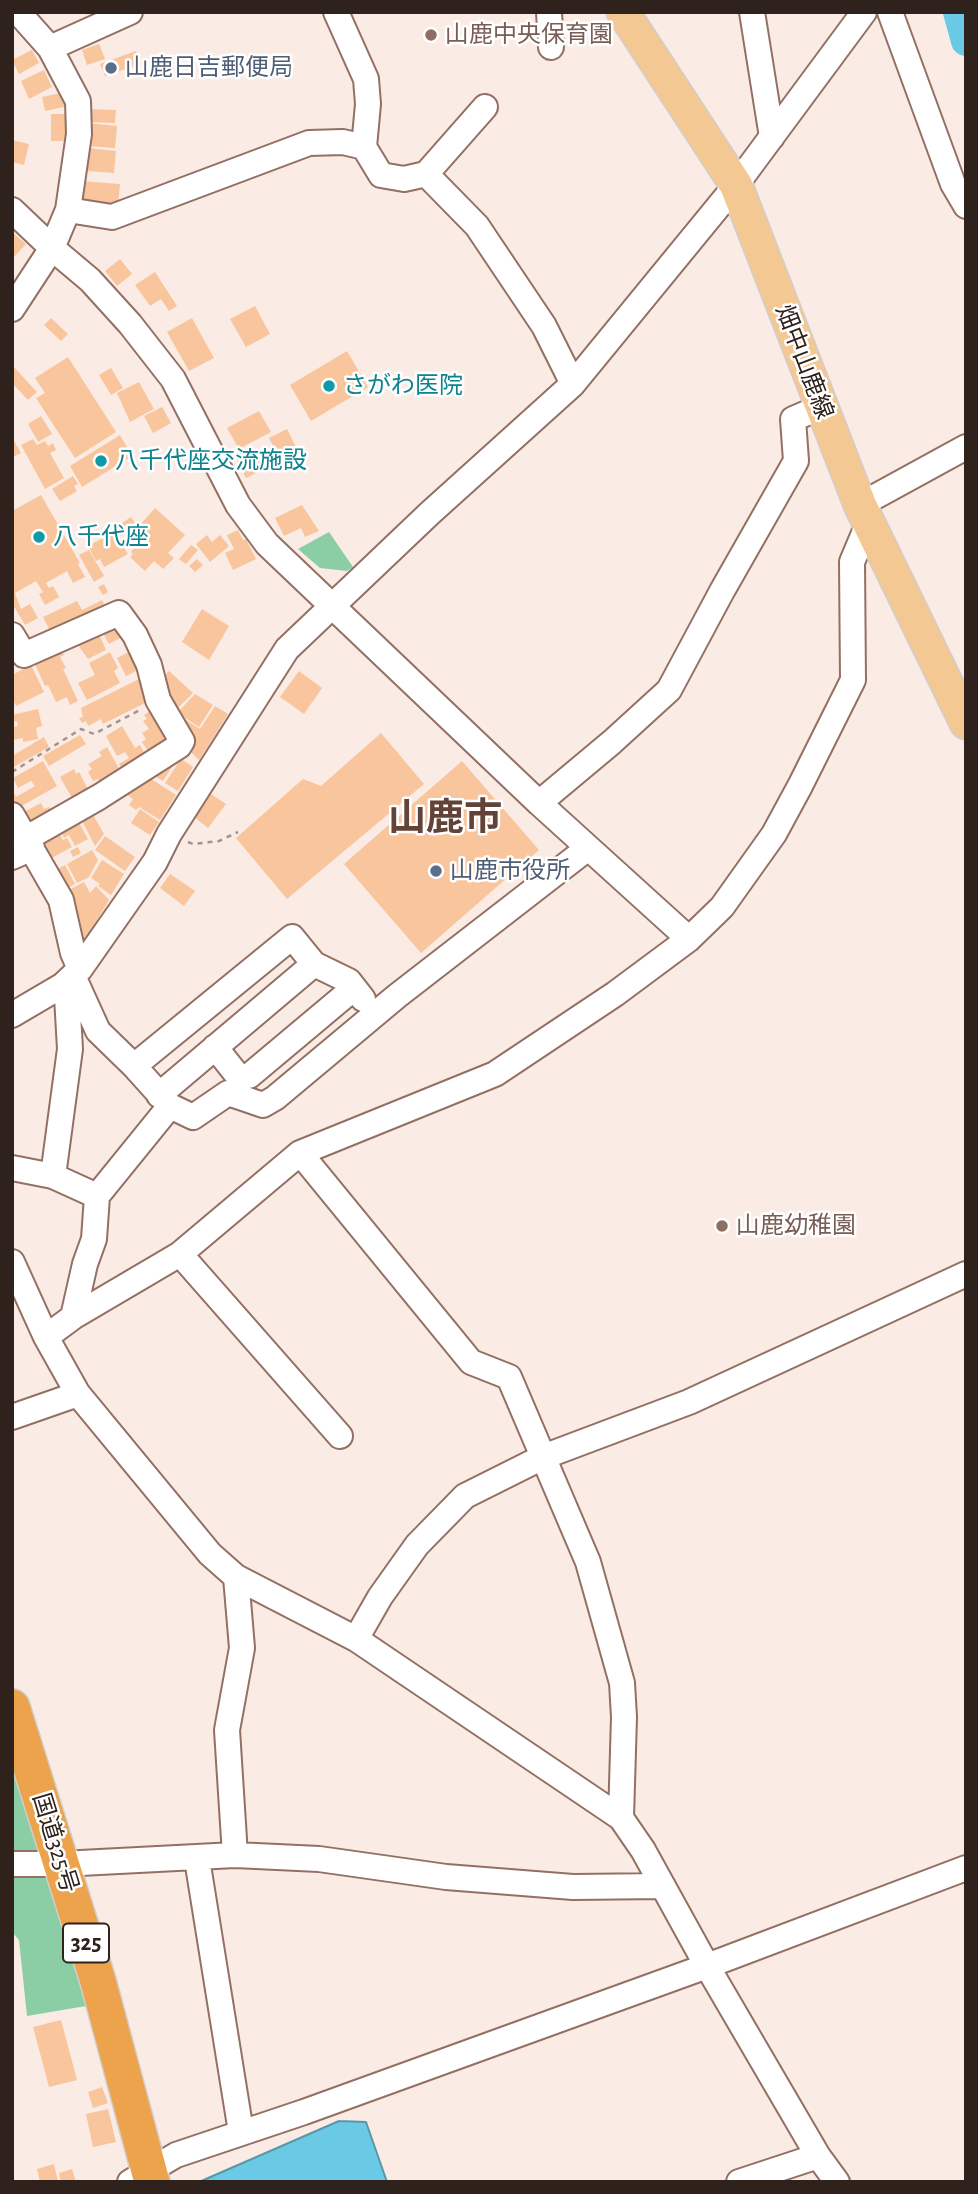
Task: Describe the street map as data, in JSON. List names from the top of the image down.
{
  "streets": {
    "highway": ["国道325号", "325"],
    "main road": ["畑中山鹿線"]
  },
  "districts": ["山鹿市"],
  "places": [
    "山鹿中央保育園",
    "山鹿日吉郵便局",
    "さがわ医院",
    "八千代座交流施設",
    "八千代座",
    "山鹿市役所",
    "山鹿幼稚園"
  ]
}
